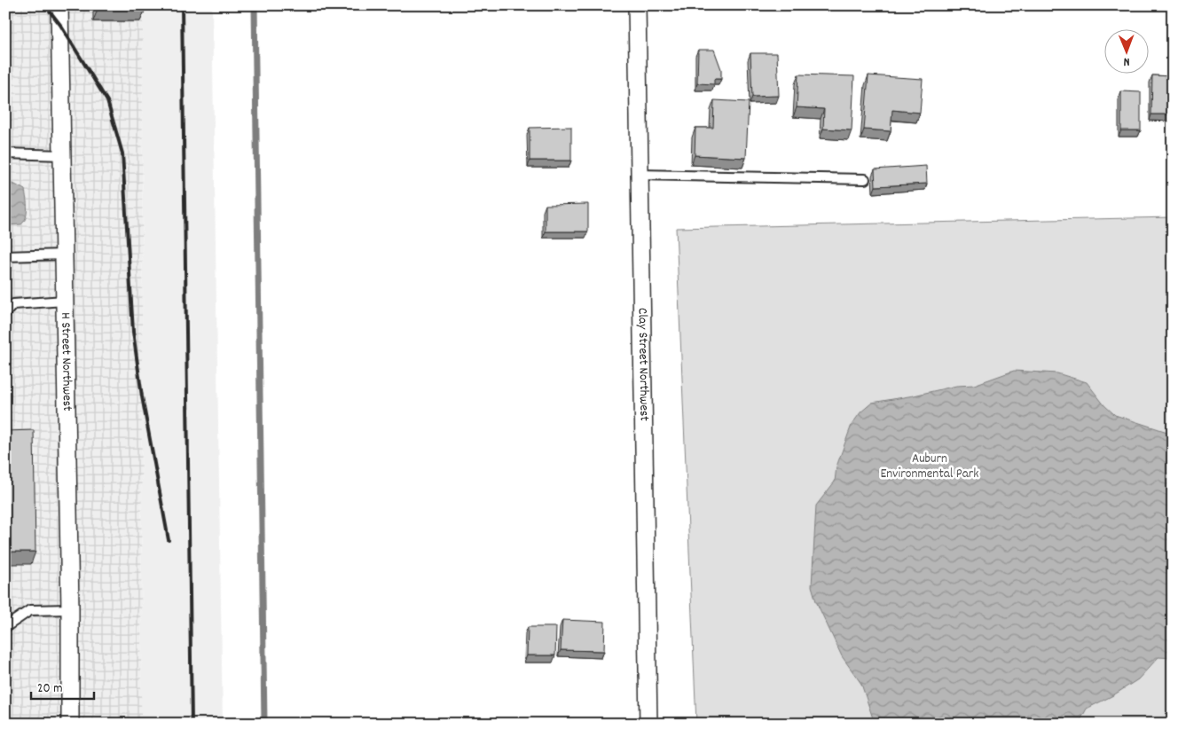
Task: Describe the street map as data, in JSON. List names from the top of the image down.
{
  "streets": {
    "street": ["H Street Northwest", "Clay Street Northwest"]
  },
  "parks": ["Auburn Environmental Park"],
  "scale_bar": "20 m",
  "north": "bottom"
}
